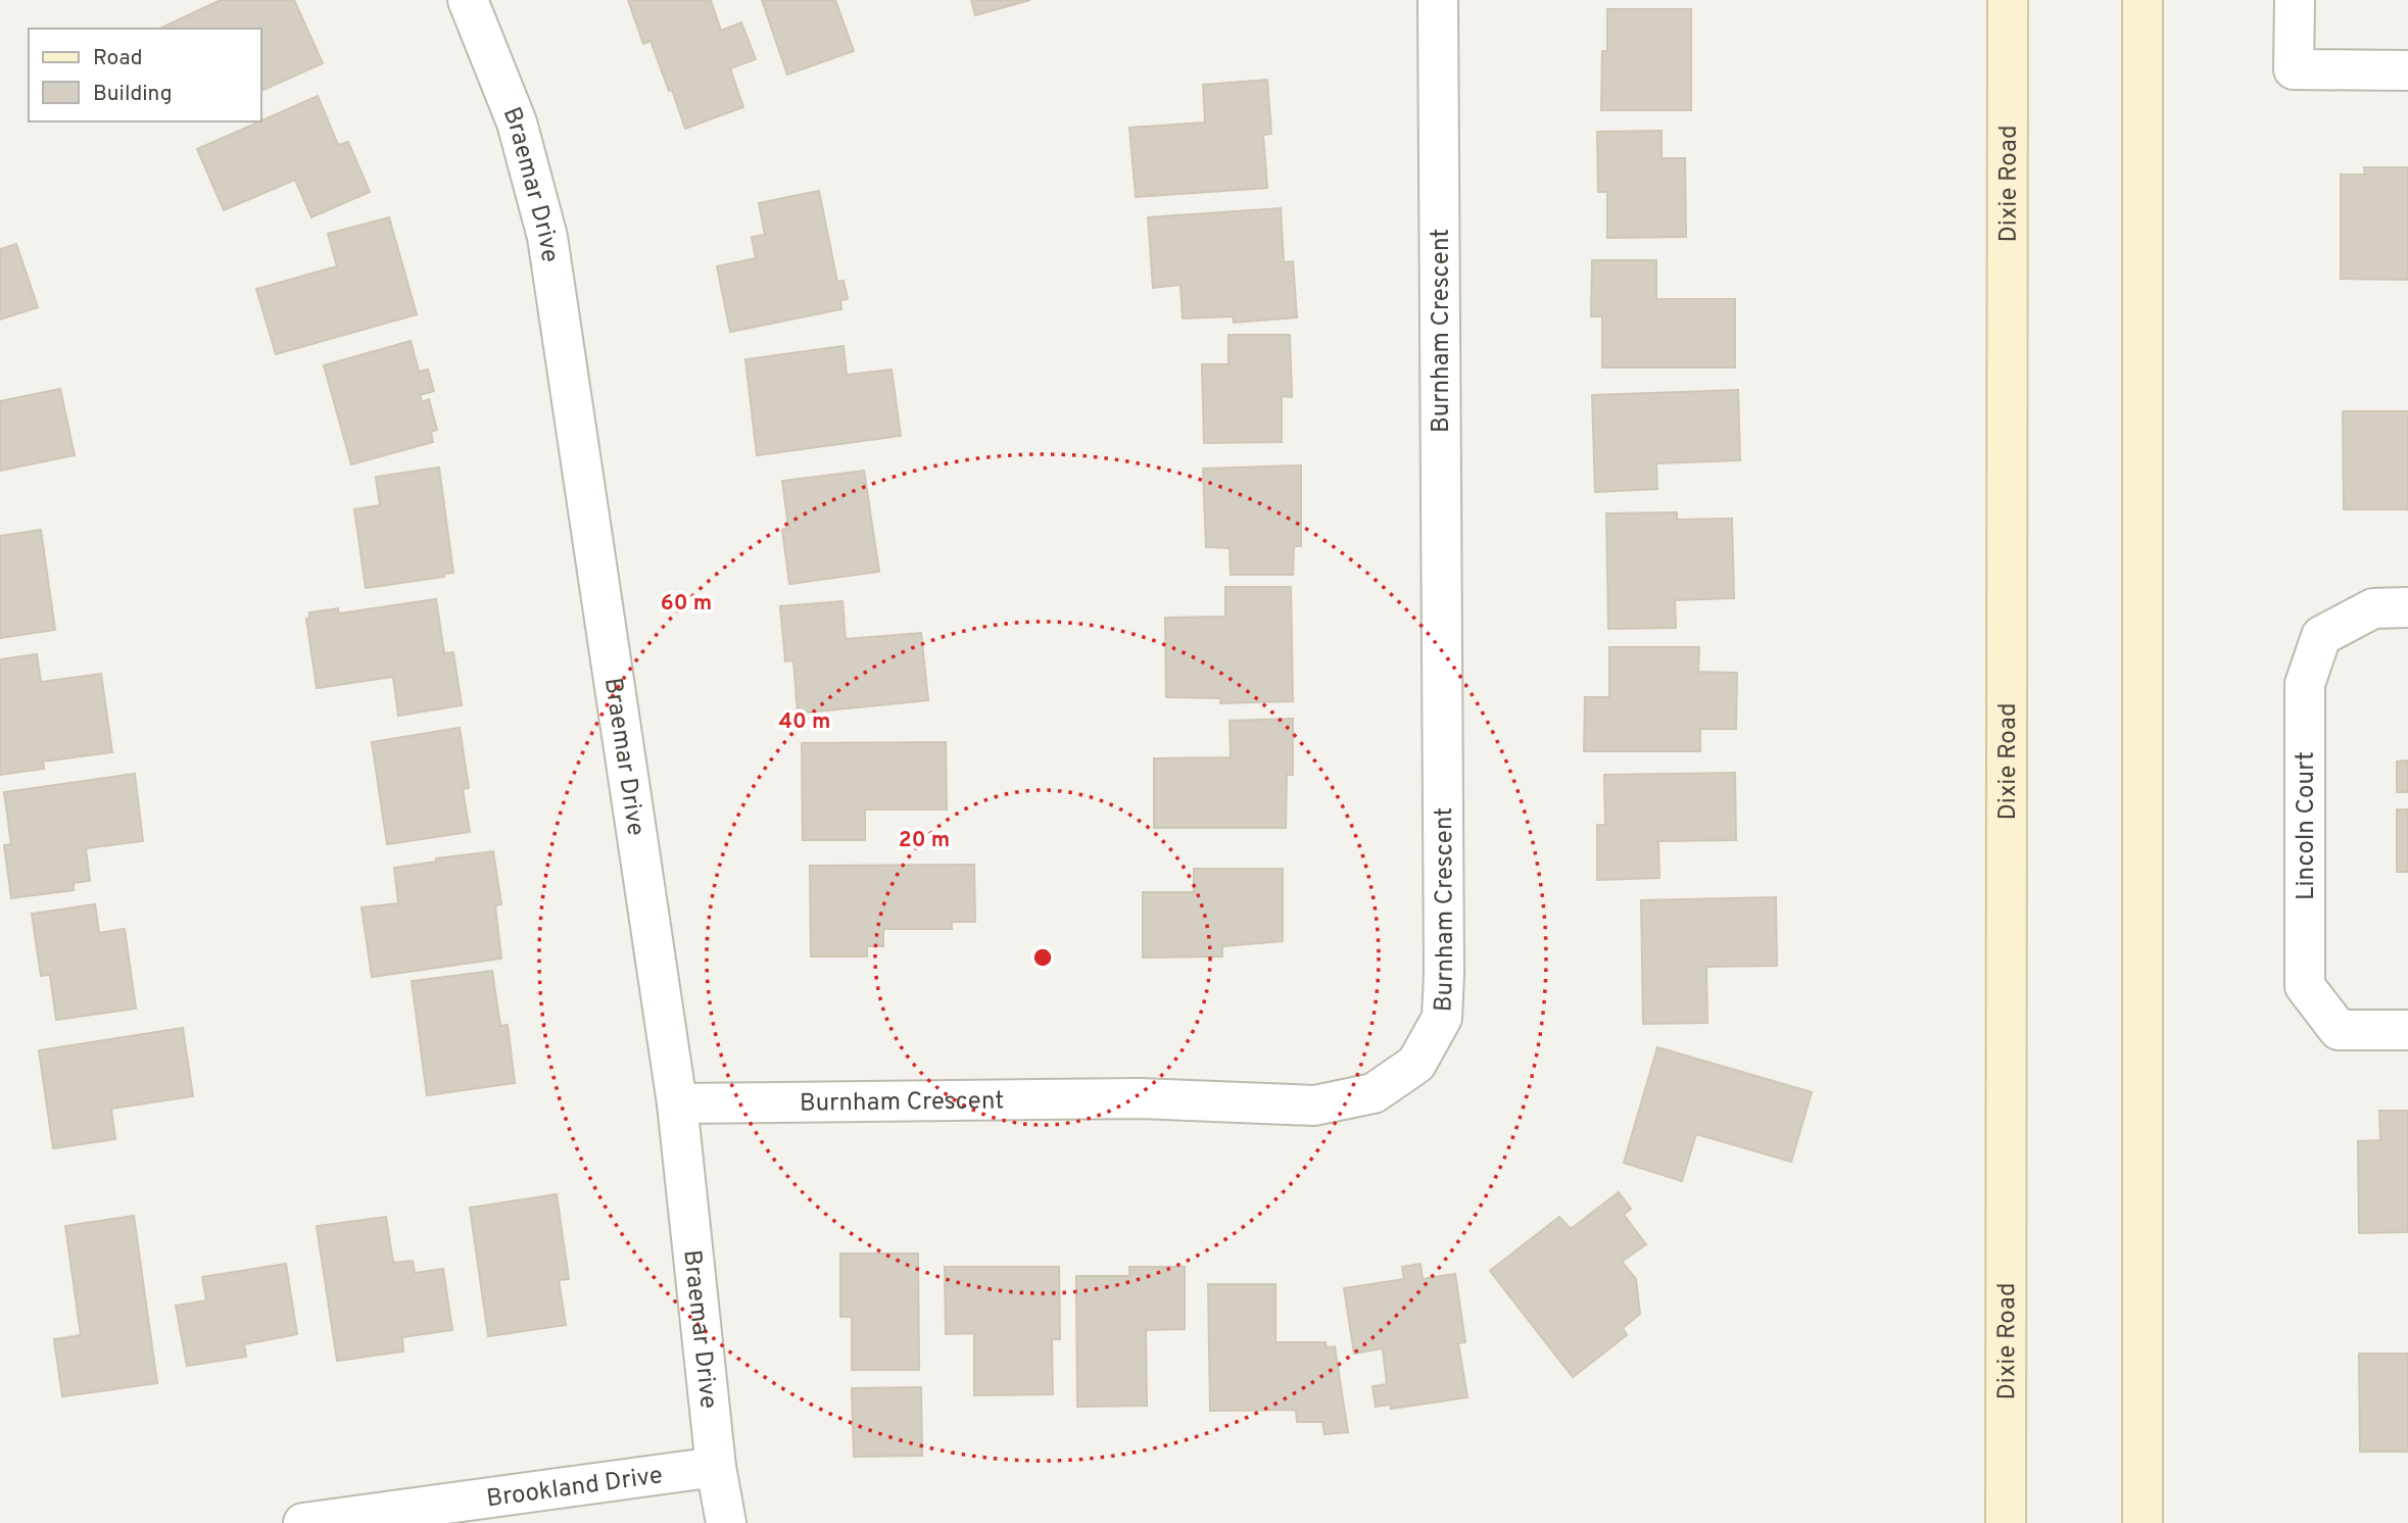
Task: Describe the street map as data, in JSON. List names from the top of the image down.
{
  "streets": {
    "main road": ["Dixie Road"],
    "street": [
      "Braemar Drive",
      "Burnham Crescent",
      "Lincoln Court",
      "Brookland Drive"
    ]
  },
  "crossings": [
    ["Braemar Drive", "Burnham Crescent"],
    ["Braemar Drive", "Brookland Drive"]
  ],
  "legend": ["Road", "Building"],
  "rings": ["60 m", "40 m", "20 m"]
}
